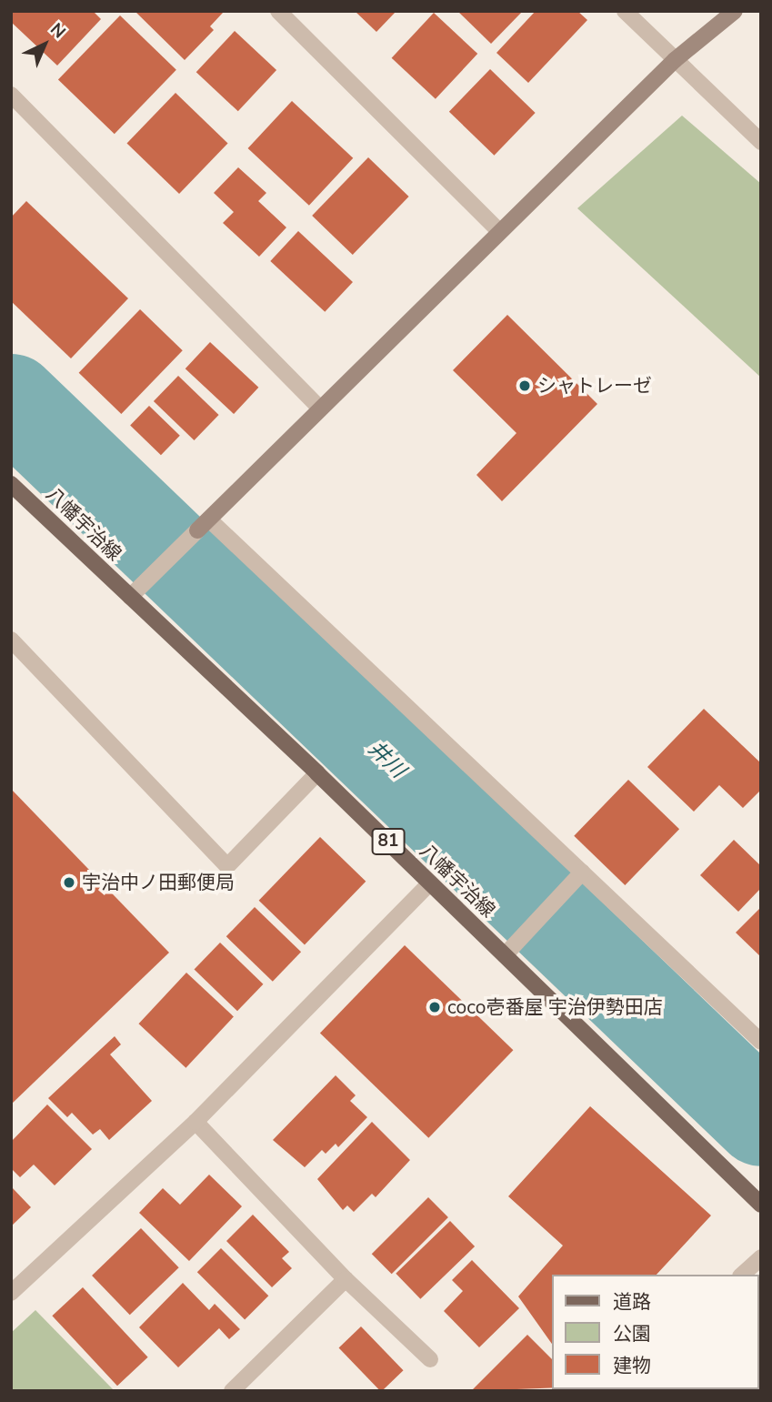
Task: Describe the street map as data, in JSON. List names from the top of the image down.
{
  "streets": {
    "main road": ["八幡宇治線", "81"]
  },
  "water": ["井川"],
  "places": ["シャトレーゼ", "宇治中ノ田郵便局", "coco壱番屋 宇治伊勢田店"],
  "legend": ["道路", "公園", "建物"],
  "north": "top right"
}
